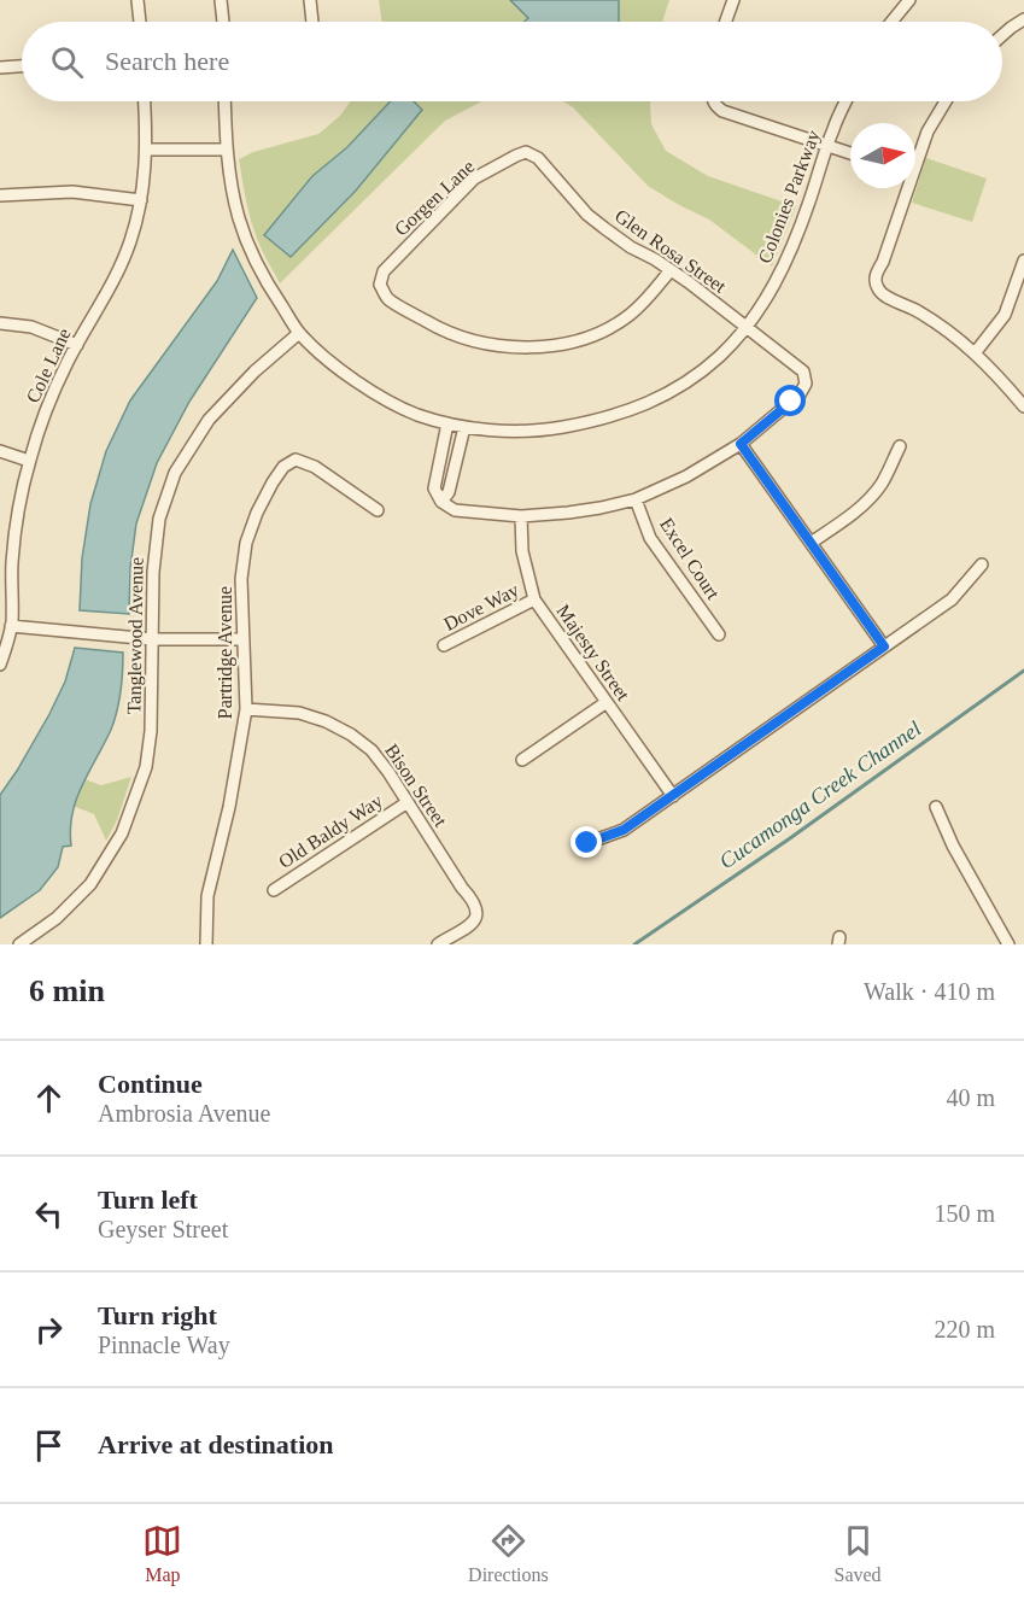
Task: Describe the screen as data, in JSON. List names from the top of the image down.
{
  "streets": {
    "street": [
      "Colonies Parkway",
      "Gorgen Lane",
      "Glen Rosa Street",
      "Cole Lane",
      "Excel Court",
      "Dove Way",
      "Tanglewood Avenue",
      "Partridge Avenue",
      "Majesty Street",
      "Bison Street",
      "Old Baldy Way"
    ]
  },
  "crossings": [
    ["Colonies Parkway", "Glen Rosa Street"],
    ["Colonies Parkway", "Tanglewood Avenue"],
    ["Gorgen Lane", "Glen Rosa Street"],
    ["Dove Way", "Majesty Street"],
    ["Partridge Avenue", "Bison Street"],
    ["Bison Street", "Old Baldy Way"]
  ],
  "water": ["Cucamonga Creek Channel"],
  "north": "right",
  "page": {
    "search": "Search here",
    "heading": ["6 min", "Walk · 410 m"],
    "list": [
      ["Continue", "Ambrosia Avenue", "40 m"],
      ["Turn left", "Geyser Street", "150 m"],
      ["Turn right", "Pinnacle Way", "220 m"],
      "Arrive at destination"
    ],
    "nav": ["Map", "Directions", "Saved"]
  }
}
